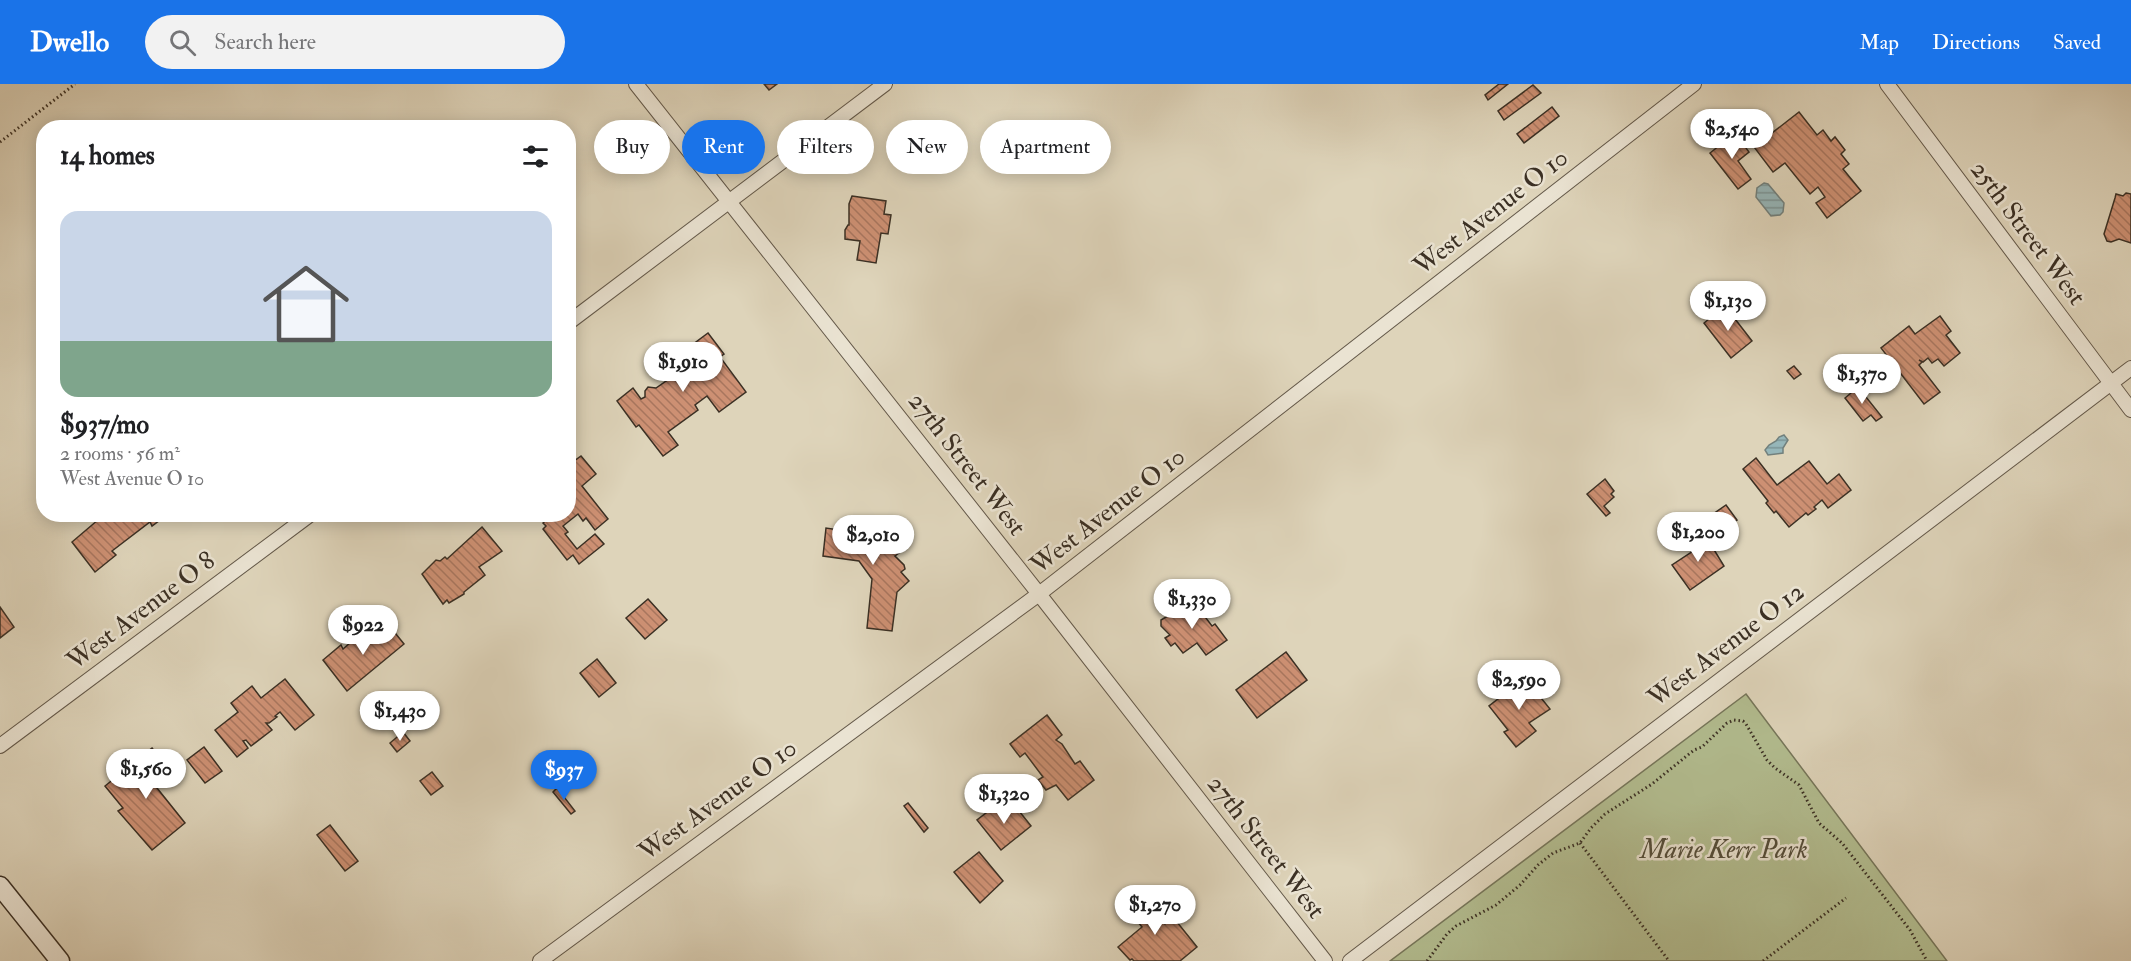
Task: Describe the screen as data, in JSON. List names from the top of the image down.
{
  "streets": {
    "street": [
      "West Avenue O 10",
      "25th Street West",
      "27th Street West",
      "West Avenue O 8",
      "West Avenue O 12"
    ]
  },
  "crossings": [
    ["West Avenue O 10", "27th Street West"],
    ["25th Street West", "West Avenue O 12"]
  ],
  "parks": ["Marie Kerr Park"],
  "page": {
    "header": "Dwello",
    "search": "Search here",
    "nav": ["Map", "Directions", "Saved"],
    "price": [
      "$2,540",
      "$1,130",
      "$1,910",
      "$1,370",
      "$1,200",
      "$2,010",
      "$1,330",
      "$922",
      "$2,590",
      "$1,430",
      "$1,560",
      "$937",
      "$1,320",
      "$1,270"
    ],
    "chip": [
      "Buy",
      "Rent",
      "Filters",
      "New",
      "Apartment"
    ],
    "heading": "14 homes",
    "list": [
      {
        "name": "$937/mo",
        "note": "2 rooms · 56 m² · West Avenue O 10"
      }
    ]
  }
}
